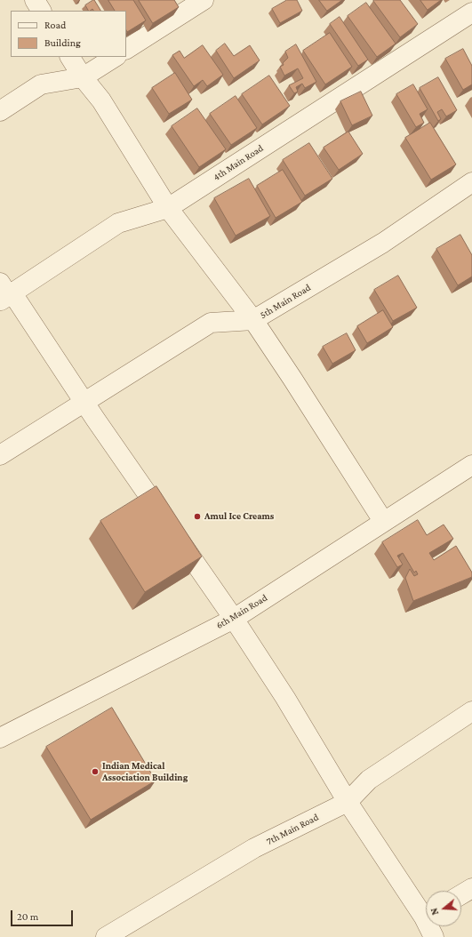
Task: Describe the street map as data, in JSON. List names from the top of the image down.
{
  "streets": {
    "street": [
      "4th Main Road",
      "5th Main Road",
      "6th Main Road",
      "7th Main Road"
    ]
  },
  "places": ["Amul Ice Creams", "Indian Medical Association Building"],
  "legend": ["Road", "Building"],
  "scale_bar": "20 m",
  "north": "left"
}
